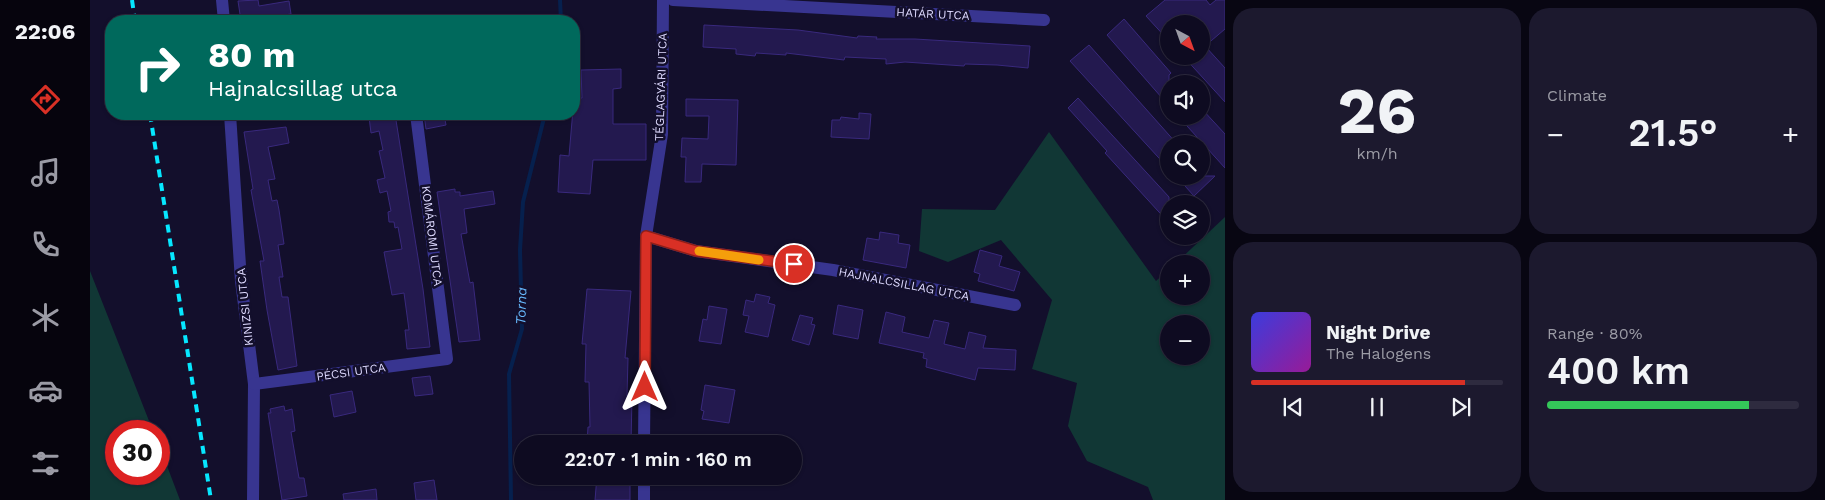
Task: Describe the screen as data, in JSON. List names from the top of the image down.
{
  "streets": {
    "street": [
      "HATÁR UTCA",
      "TÉGLAGYÁRI UTCA",
      "KOMÁROMI UTCA",
      "HAJNALCSILLAG UTCA",
      "KINIZSI UTCA",
      "PÉCSI UTCA"
    ]
  },
  "crossings": [
    ["TÉGLAGYÁRI UTCA", "HAJNALCSILLAG UTCA"],
    ["KOMÁROMI UTCA", "PÉCSI UTCA"],
    ["KINIZSI UTCA", "PÉCSI UTCA"]
  ],
  "water": ["Torna"],
  "north": "bottom right",
  "page": {
    "tabs": "22:06",
    "tile": [
      ["26", "km/h"],
      "Climate",
      ["Range · 80%", "400 km"]
    ],
    "map_buttons": ["+", "−"],
    "turn": ["80 m", "Hajnalcsillag utca"],
    "heat": ["−", "21.5°", "+"],
    "song": ["Night Drive", "The Halogens"],
    "limit": "30",
    "trip": "22:07 · 1 min · 160 m"
  }
}
